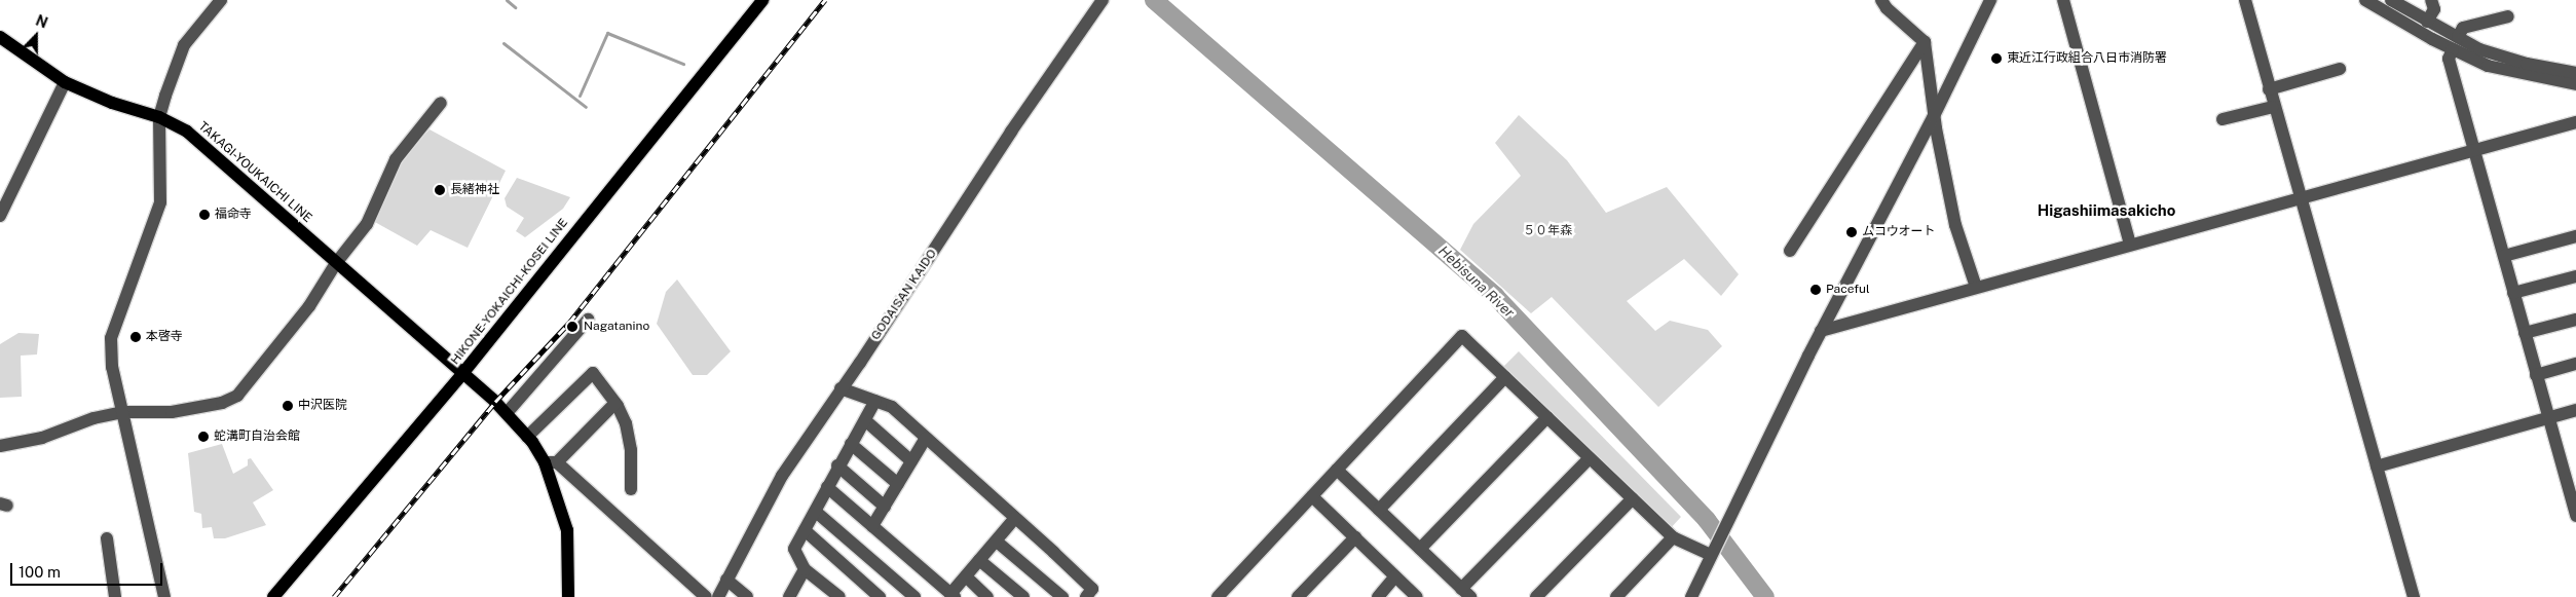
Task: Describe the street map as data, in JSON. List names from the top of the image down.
{
  "streets": {
    "main road": ["TAKAGI-YOUKAICHI LINE", "HIKONE-YOKAICHI-KOSEI LINE"],
    "street": ["GODAISAN KAIDO"]
  },
  "crossings": [
    ["TAKAGI-YOUKAICHI LINE", "HIKONE-YOKAICHI-KOSEI LINE"]
  ],
  "districts": ["Higashiimasakicho"],
  "water": ["Hebisuna River"],
  "parks": ["５０年森"],
  "places": [
    "東近江行政組合八日市消防署",
    "長緒神社",
    "福命寺",
    "ムコウオート",
    "Paceful",
    "Nagatanino",
    "本啓寺",
    "中沢医院",
    "蛇溝町自治会館"
  ],
  "scale_bar": "100 m",
  "north": "top"
}
